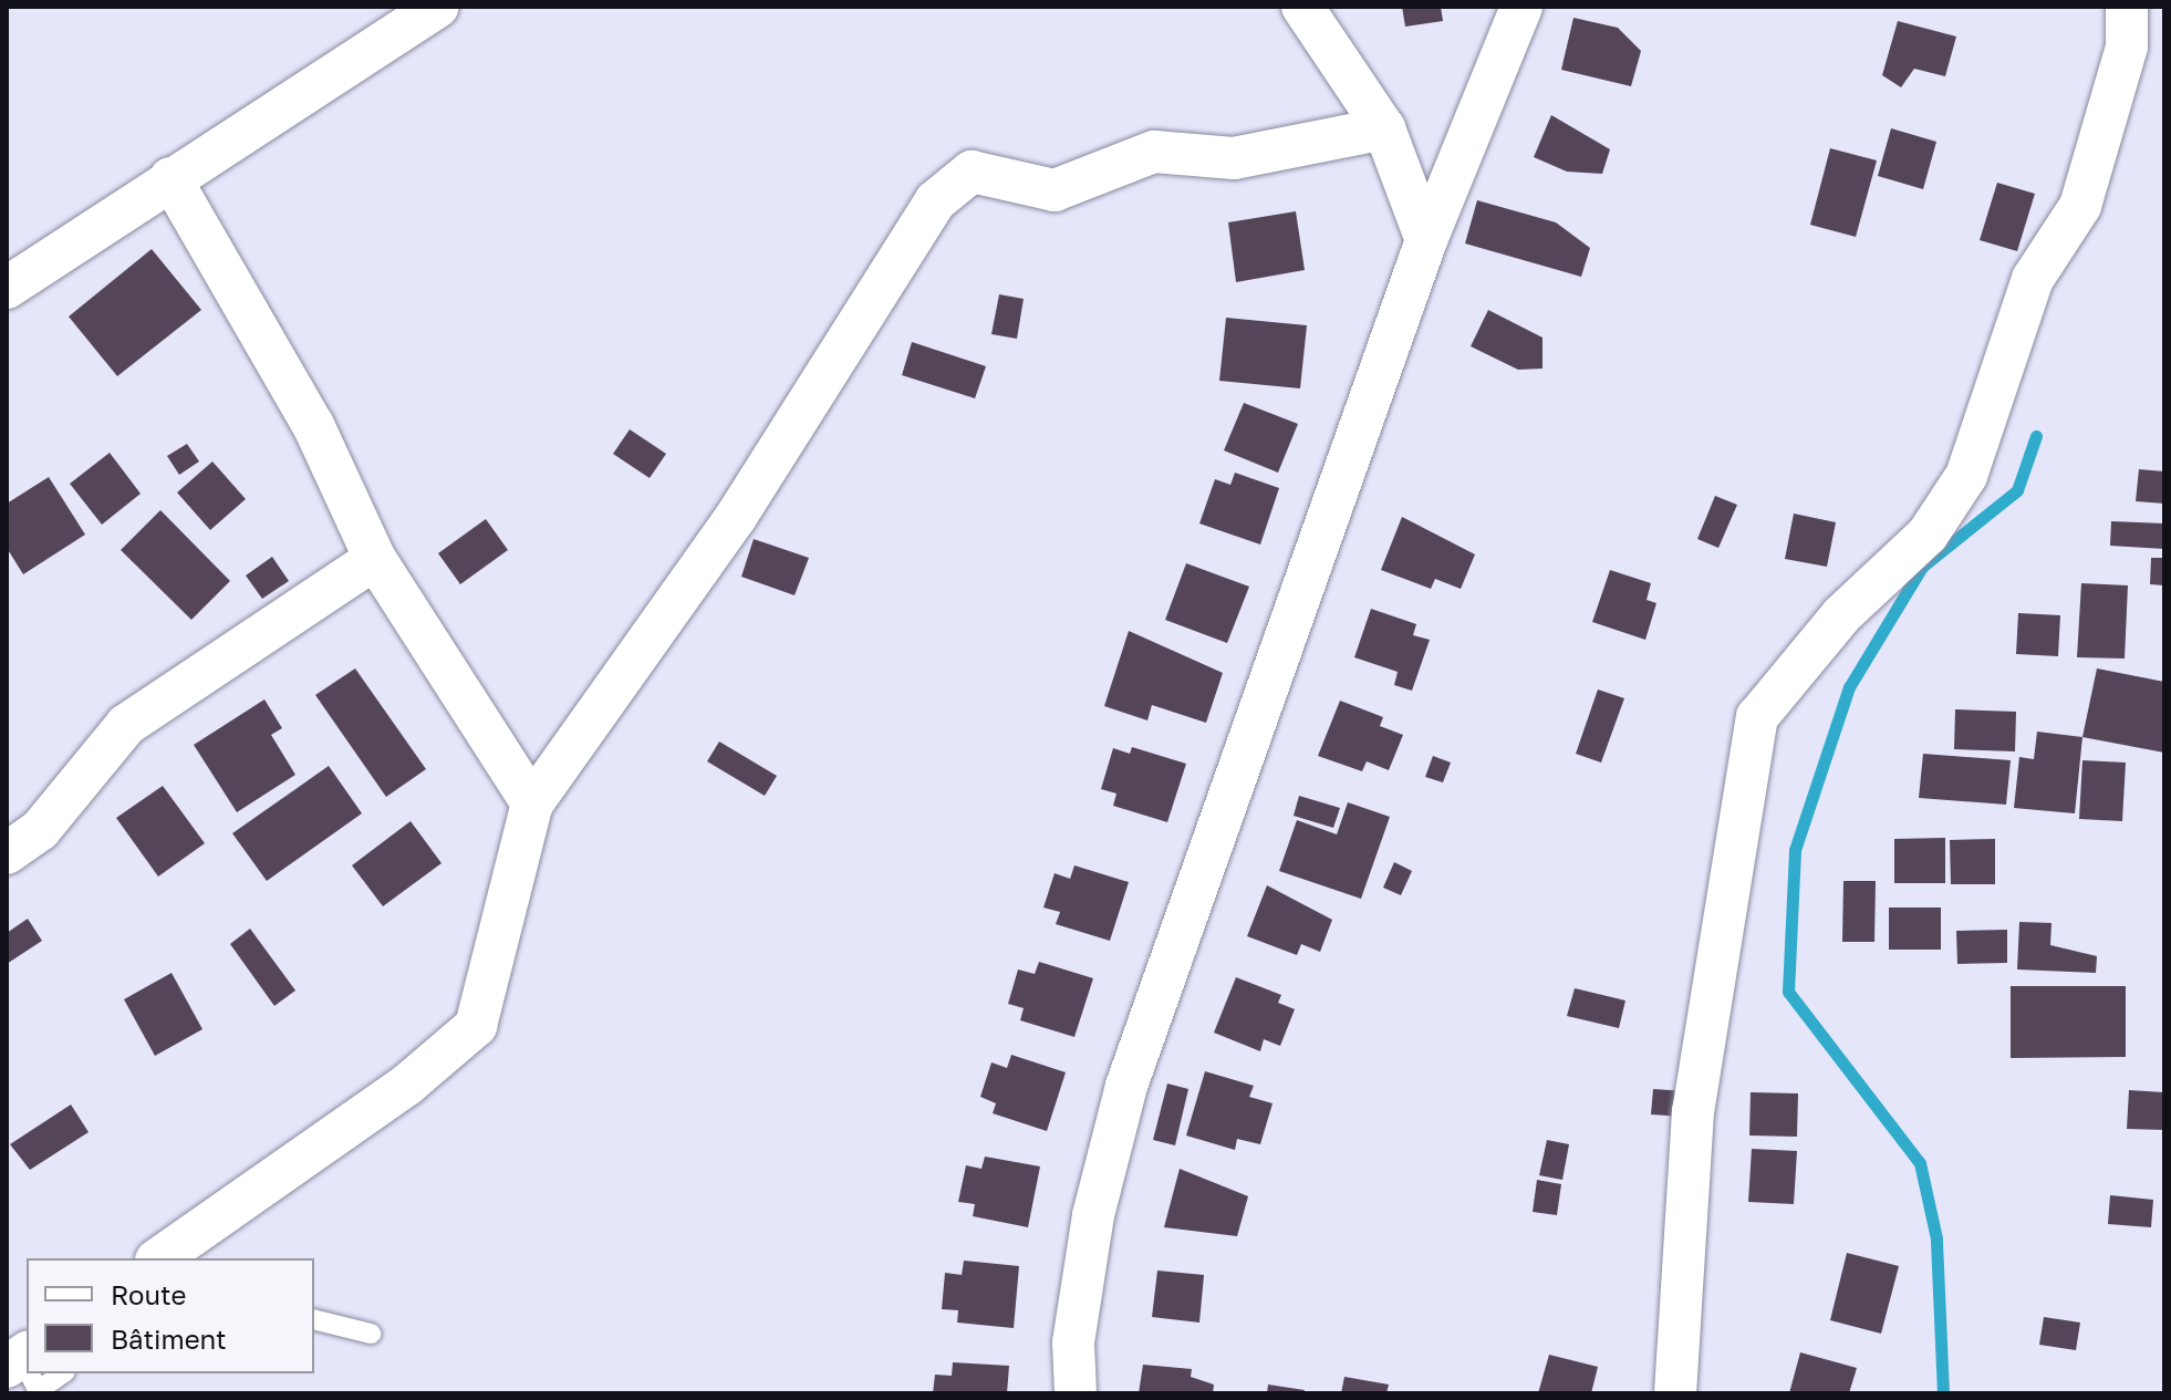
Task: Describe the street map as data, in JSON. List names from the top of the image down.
{
  "legend": ["Route", "Bâtiment"]
}
